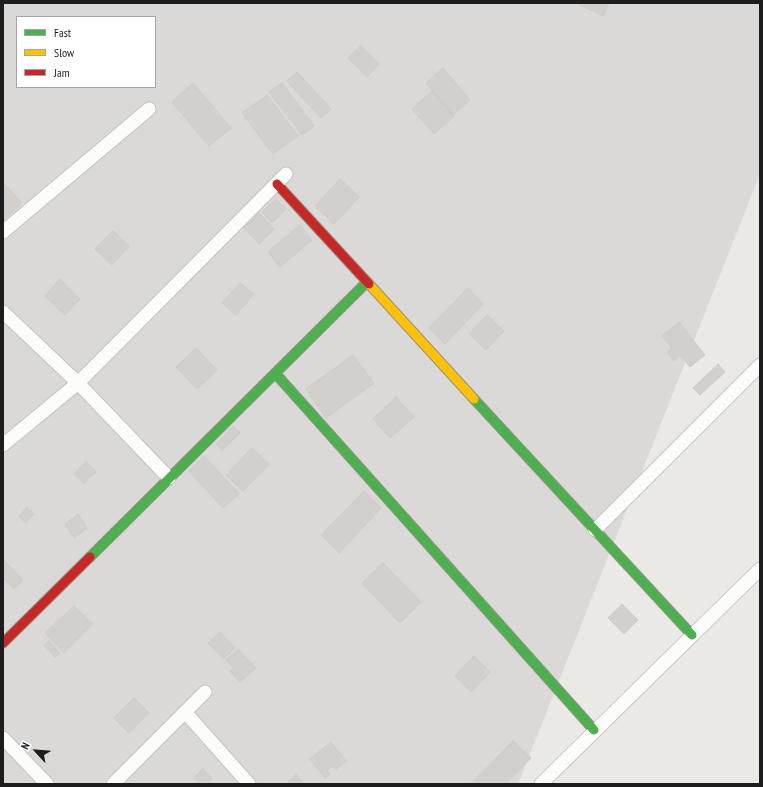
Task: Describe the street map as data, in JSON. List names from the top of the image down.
{
  "legend": ["Fast", "Slow", "Jam"],
  "north": "top left"
}
